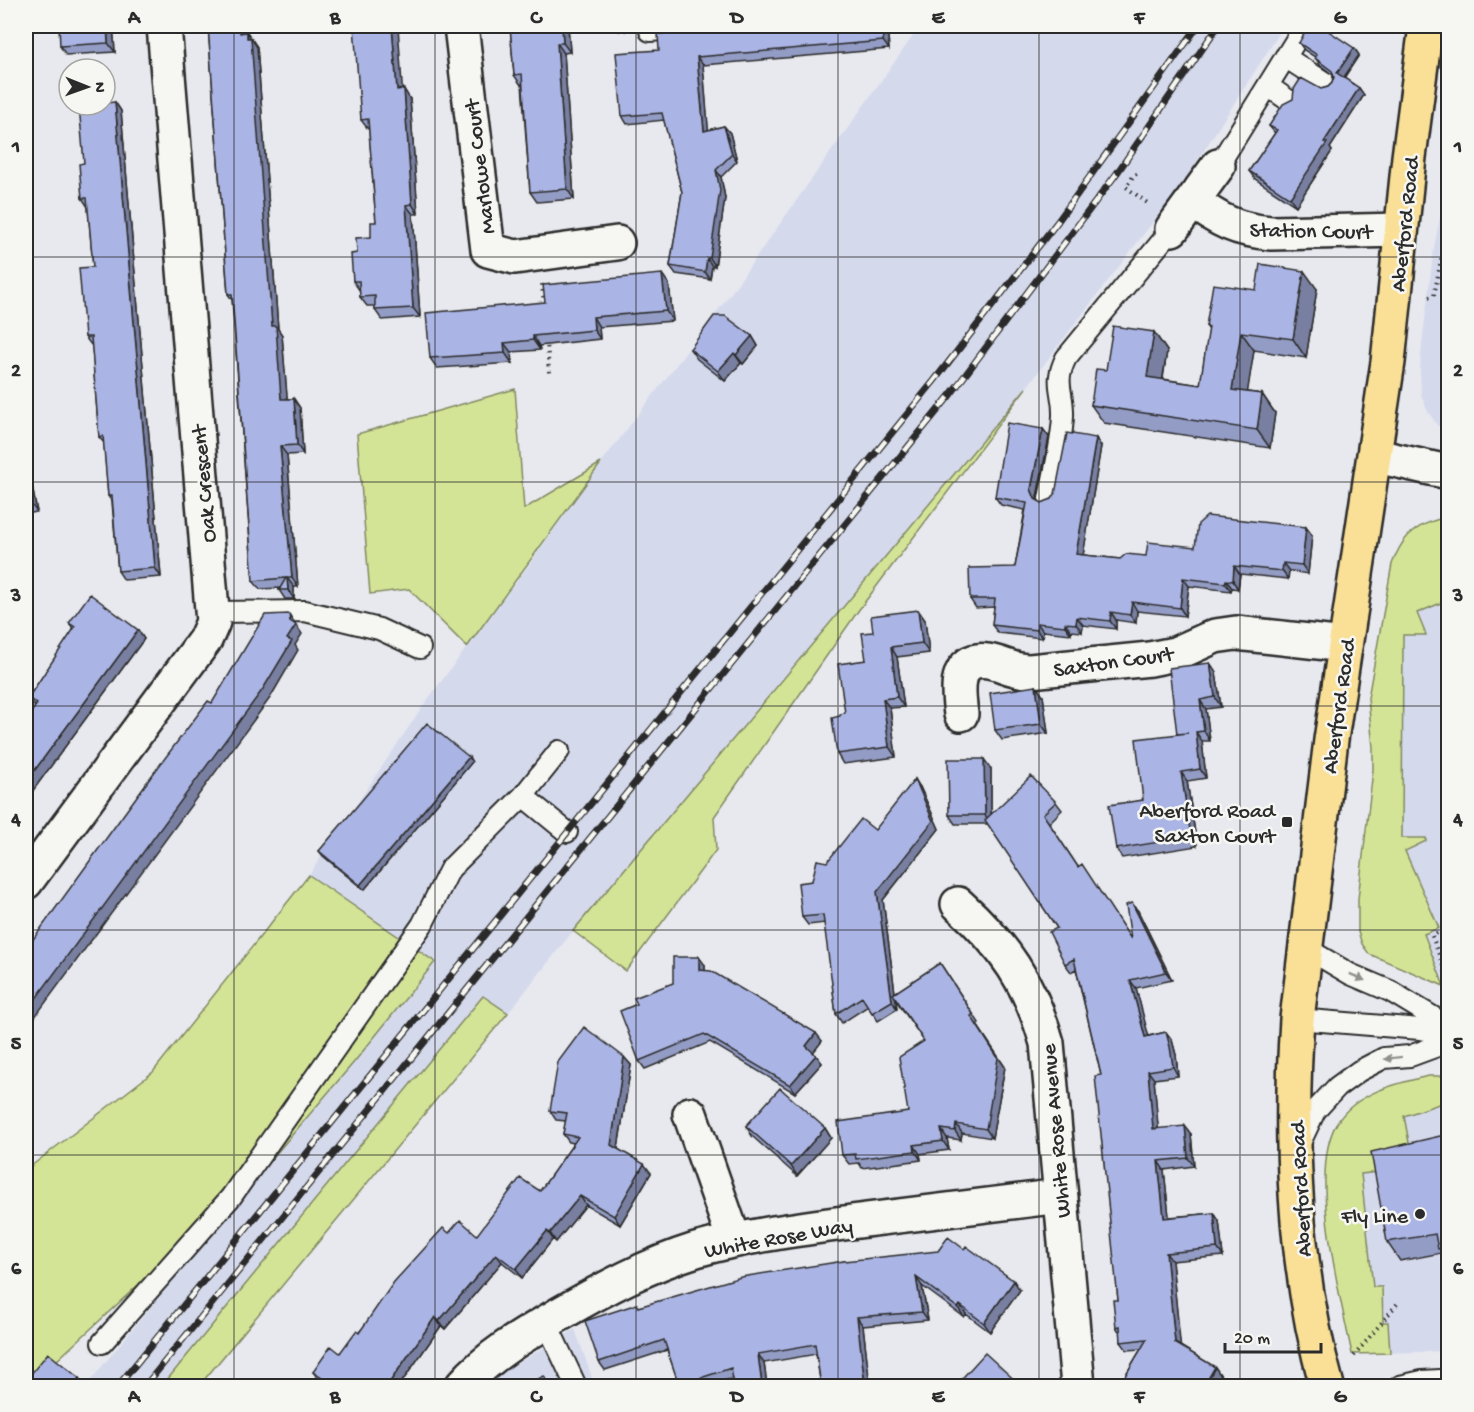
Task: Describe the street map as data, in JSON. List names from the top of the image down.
{
  "streets": {
    "main road": ["Aberford Road"],
    "street": [
      "Marlowe Court",
      "Station Court",
      "Oak Crescent",
      "Saxton Court",
      "White Rose Avenue",
      "White Rose Way"
    ]
  },
  "crossings": [
    ["Aberford Road", "Station Court"],
    ["Aberford Road", "Saxton Court"],
    ["White Rose Avenue", "White Rose Way"]
  ],
  "places": {
    "transit": ["Aberford Road Saxton Court"],
    "other": ["Fly Line"]
  },
  "scale_bar": "20 m",
  "north": "right",
  "grid": {
    "columns": [
      "A",
      "B",
      "C",
      "D",
      "E",
      "F",
      "G"
    ],
    "rows": [
      "1",
      "2",
      "3",
      "4",
      "5",
      "6"
    ]
  }
}
